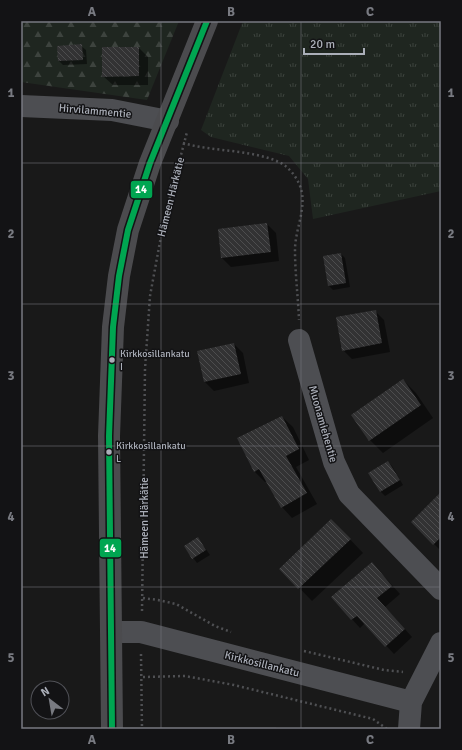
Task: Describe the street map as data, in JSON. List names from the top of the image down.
{
  "streets": {
    "street": ["Hirvilammentie", "Muonamiehentie", "Kirkkosillankatu"],
    "path": ["Hämeen Härkätie"]
  },
  "crossings": [
    ["Hämeen Härkätie", "Muonamiehentie"],
    ["Hämeen Härkätie", "Kirkkosillankatu"]
  ],
  "places": ["Kirkkosillankatu I", "Kirkkosillankatu L"],
  "lines": ["transit line 14"],
  "scale_bar": "20 m",
  "north": "top left",
  "grid": {
    "columns": ["A", "B", "C"],
    "rows": [
      "1",
      "2",
      "3",
      "4",
      "5"
    ]
  }
}
